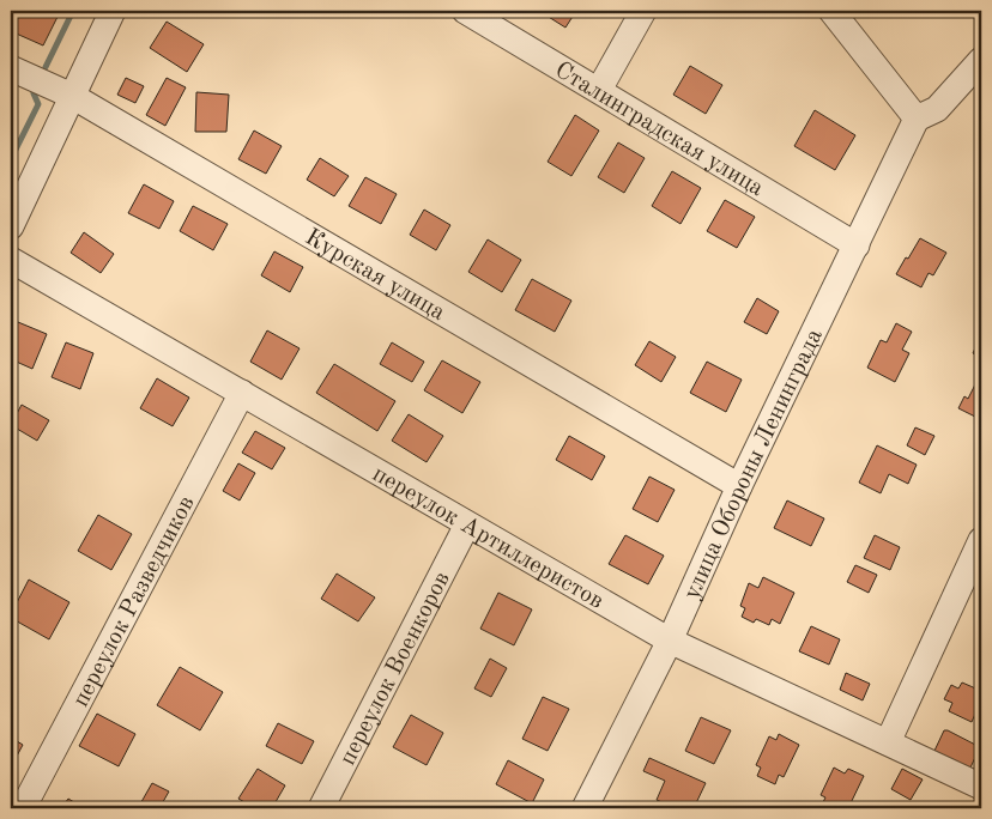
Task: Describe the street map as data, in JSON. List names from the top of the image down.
{
  "streets": {
    "street": [
      "Сталинградская улица",
      "Курская улица",
      "улица Обороны Ленинграда",
      "переулок Артиллеристов",
      "переулок Разведчиков",
      "переулок Военкоров"
    ]
  },
  "crossings": [
    ["Сталинградская улица", "улица Обороны Ленинграда"],
    ["Курская улица", "улица Обороны Ленинграда"],
    ["улица Обороны Ленинграда", "переулок Артиллеристов"],
    ["переулок Артиллеристов", "переулок Разведчиков"],
    ["переулок Артиллеристов", "переулок Военкоров"]
  ]
}
